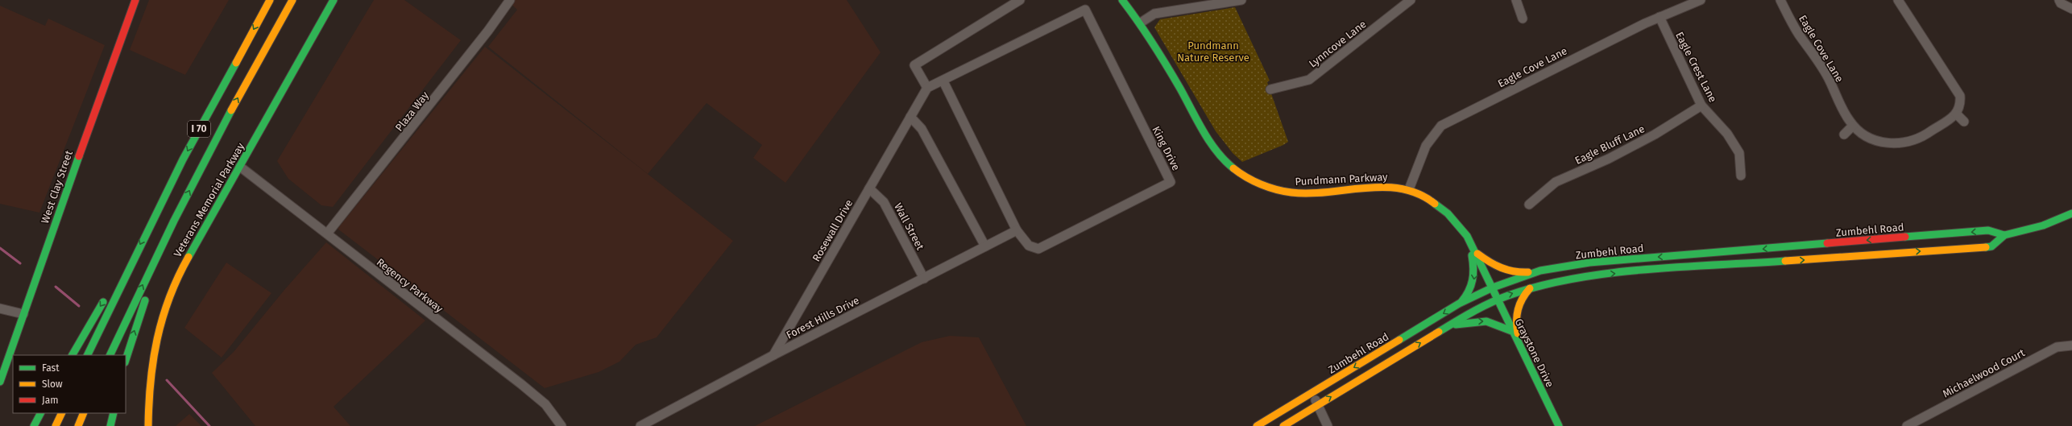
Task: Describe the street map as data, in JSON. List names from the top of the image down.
{
  "streets": {
    "main road": [
      "I 70",
      "Pundmann Parkway",
      "West Clay Street",
      "Veterans Memorial Parkway",
      "Zumbehl Road",
      "Graystone Drive"
    ],
    "street": [
      "Lynncove Lane",
      "Eagle Cove Lane",
      "Eagle Crest Lane",
      "Plaza Way",
      "Eagle Bluff Lane",
      "King Drive",
      "Wall Street",
      "Rosewall Drive",
      "Regency Parkway",
      "Forest Hills Drive",
      "Michaelwood Court"
    ]
  },
  "crossings": [
    ["Eagle Cove Lane", "Eagle Crest Lane"],
    ["Eagle Cove Lane", "Pundmann Parkway"],
    ["Eagle Crest Lane", "Eagle Bluff Lane"],
    ["Plaza Way", "Regency Parkway"],
    ["King Drive", "Forest Hills Drive"],
    ["Pundmann Parkway", "Zumbehl Road"],
    ["Pundmann Parkway", "Graystone Drive"],
    ["Veterans Memorial Parkway", "Regency Parkway"],
    ["Wall Street", "Rosewall Drive"],
    ["Wall Street", "Forest Hills Drive"],
    ["Zumbehl Road", "Graystone Drive"],
    ["Rosewall Drive", "Forest Hills Drive"]
  ],
  "parks": ["Pundmann Nature Reserve"],
  "legend": ["Fast", "Slow", "Jam"]
}
